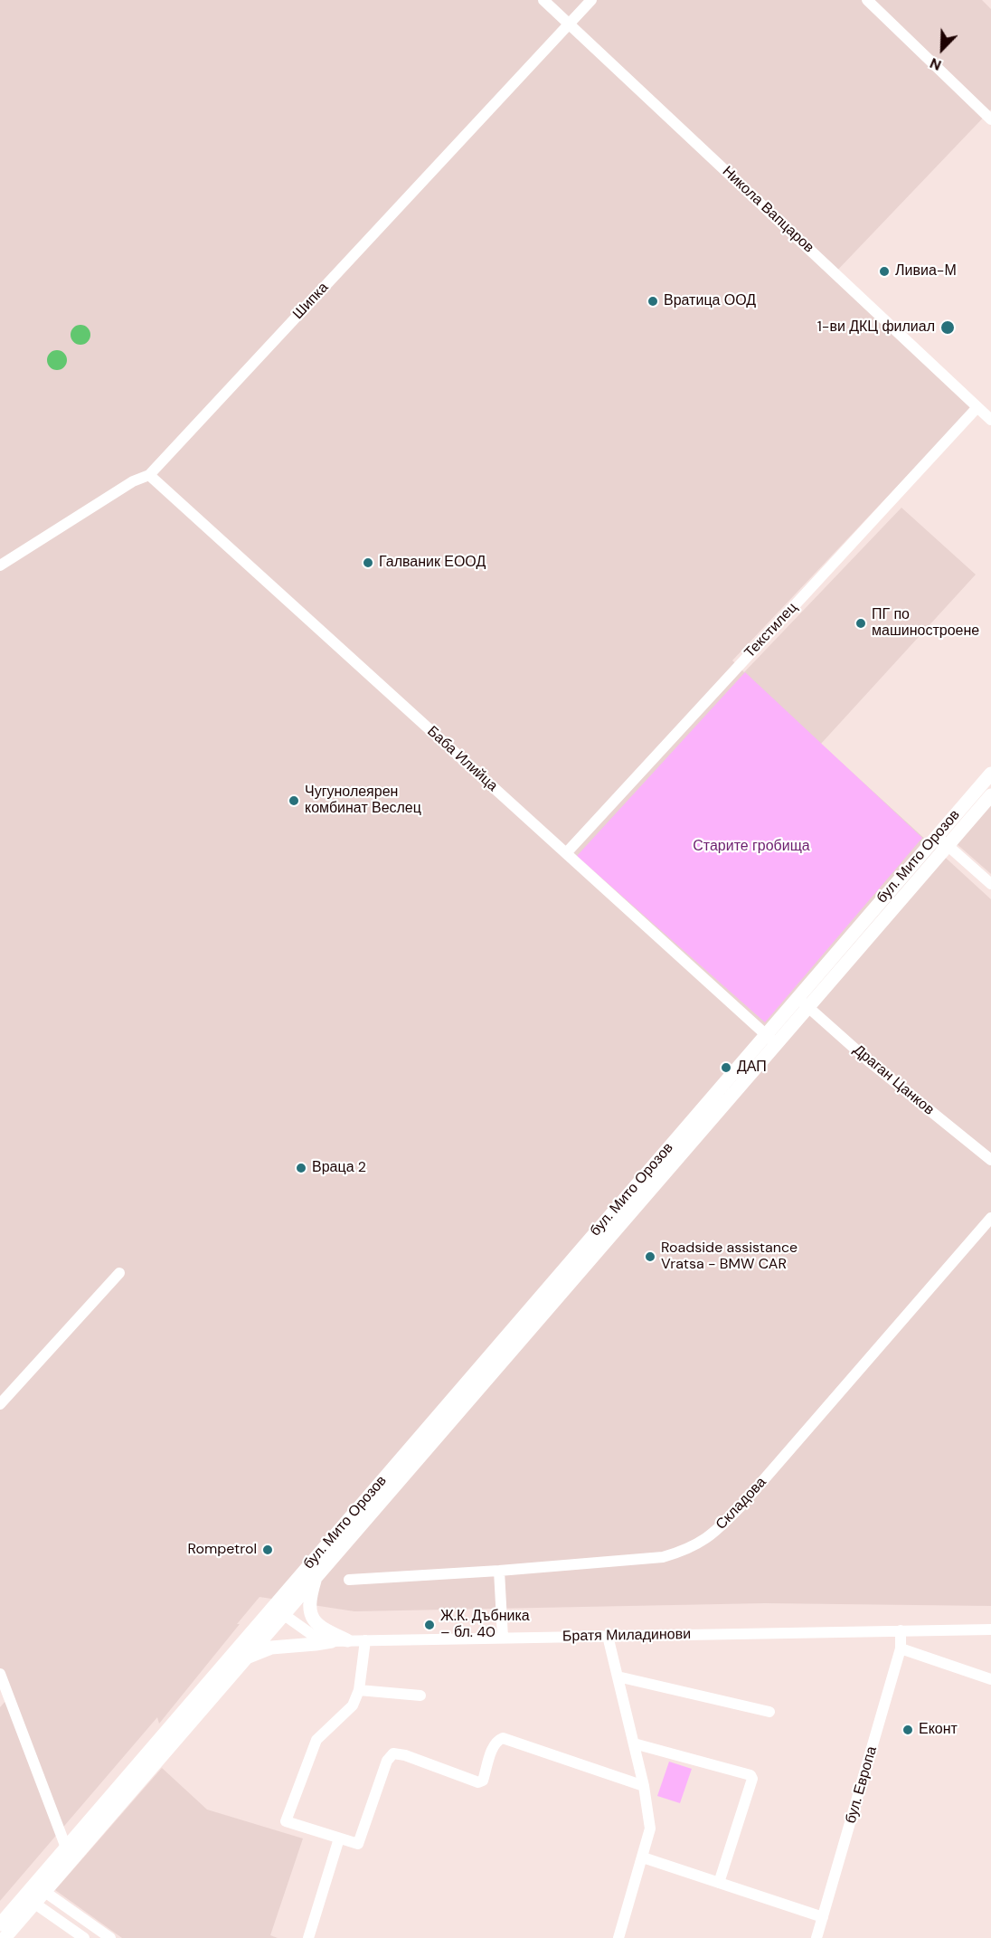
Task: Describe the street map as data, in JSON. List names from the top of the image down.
{
  "streets": {
    "main road": ["бул. Мито Орозов"],
    "street": [
      "Никола Вапцаров",
      "Шипка",
      "Текстилец",
      "Баба Илийца",
      "Драган Цанков",
      "Складова",
      "Братя Миладинови",
      "бул. Европа"
    ]
  },
  "crossings": [
    ["Никола Вапцаров", "Шипка"],
    ["Никола Вапцаров", "Текстилец"],
    ["Шипка", "Баба Илийца"],
    ["Текстилец", "Баба Илийца"],
    ["Баба Илийца", "бул. Мито Орозов"],
    ["бул. Мито Орозов", "Драган Цанков"],
    ["бул. Мито Орозов", "Братя Миладинови"],
    ["Братя Миладинови", "бул. Европа"]
  ],
  "parks": ["Старите гробища"],
  "places": [
    "Ливиа-М",
    "Вратица ООД",
    "1-ви ДКЦ филиал",
    "Галваник ЕООД",
    "ПГ по машиностроене",
    "Чугунолеярен комбинат Веслец",
    "ДАП",
    "Враца 2",
    "Roadside assistance Vratsa - BMW CAR",
    "Rompetrol",
    "Ж.К. Дъбника – бл. 40",
    "Еконт"
  ],
  "north": "bottom left"
}
